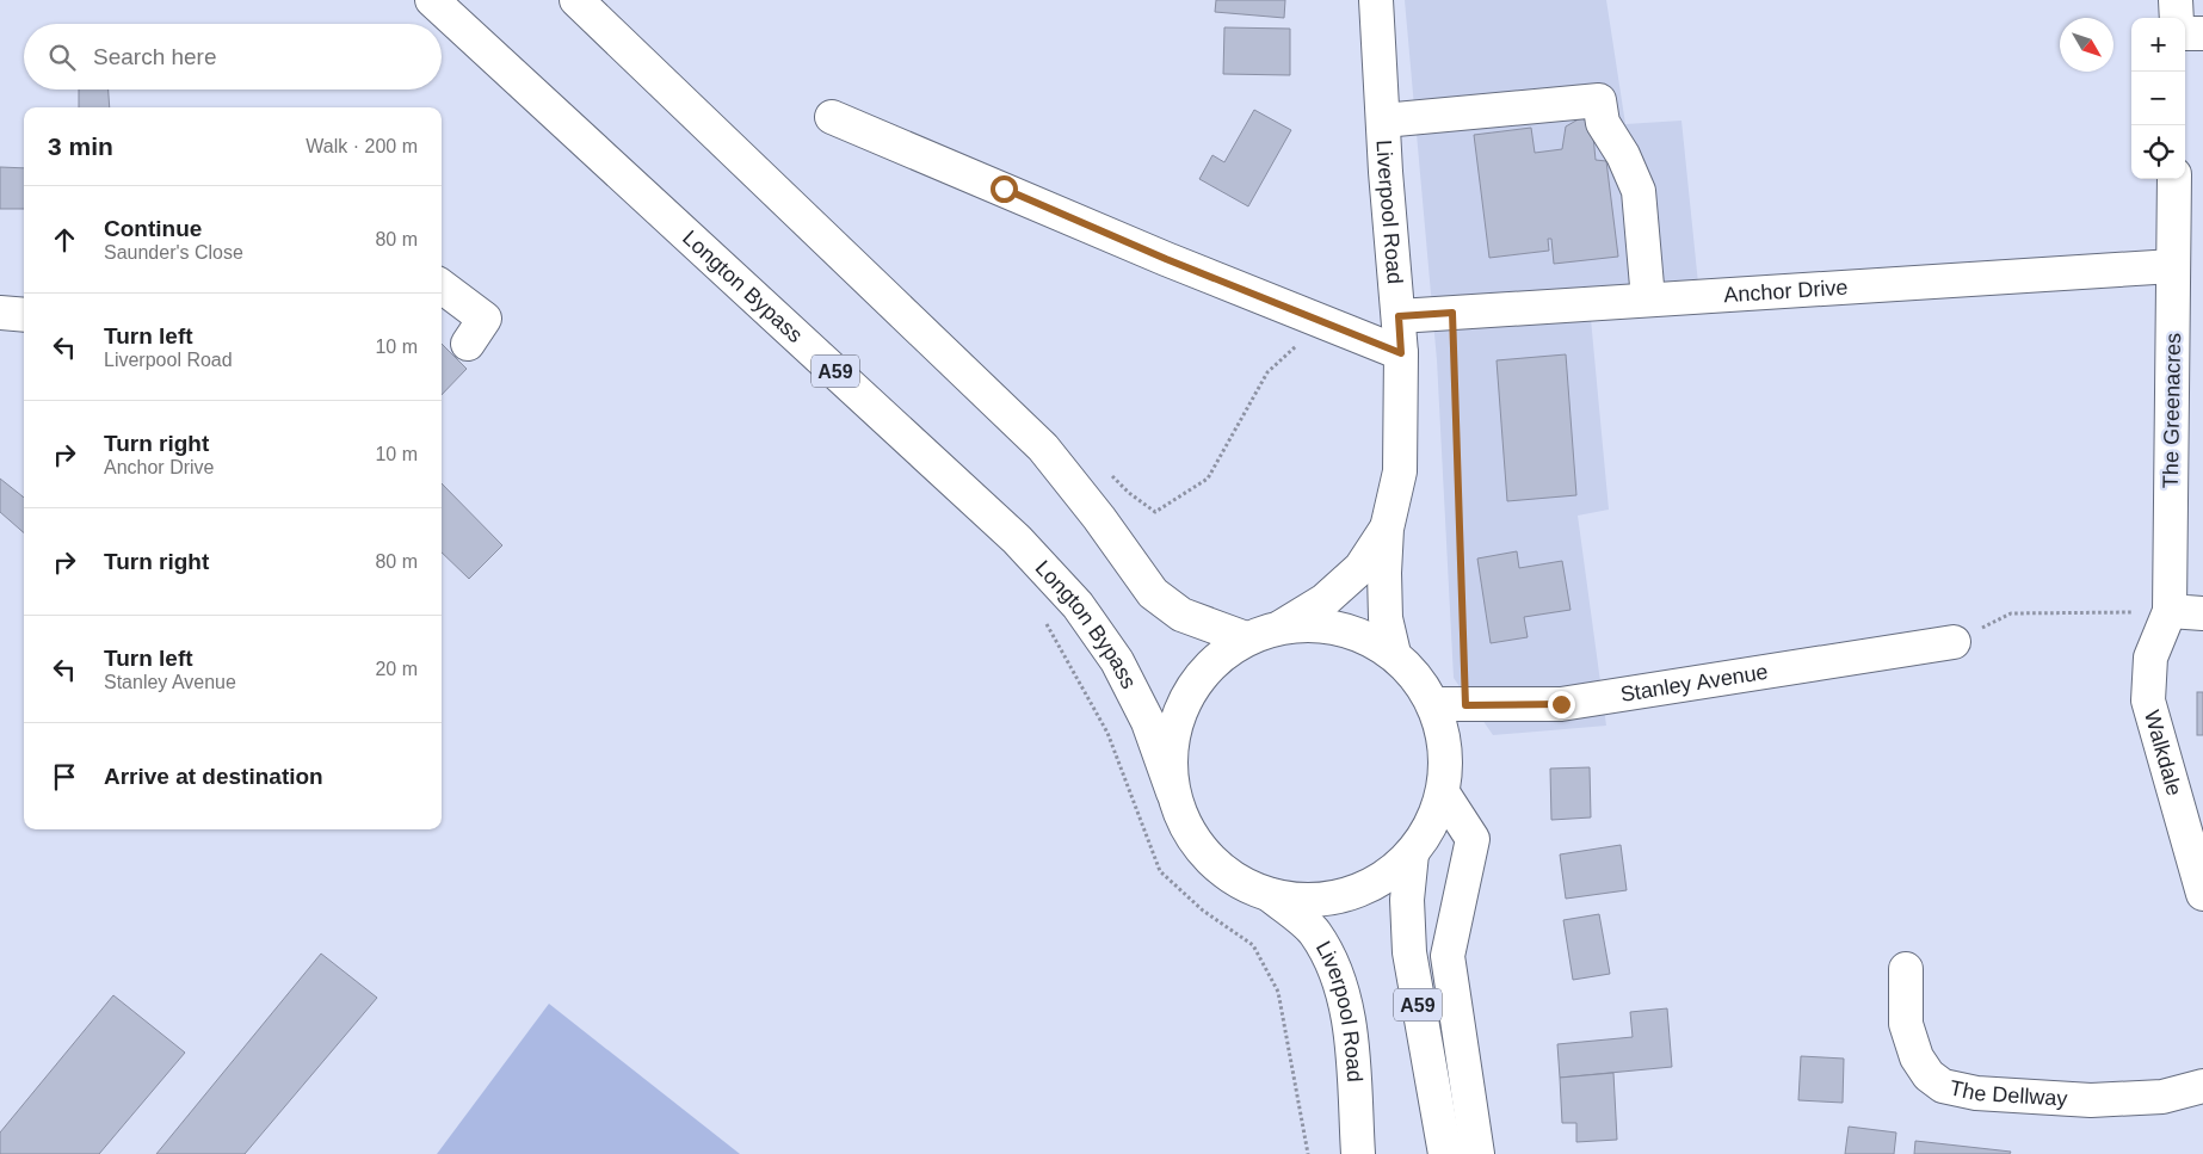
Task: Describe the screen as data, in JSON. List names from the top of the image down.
{
  "streets": {
    "main road": [
      "Liverpool Road",
      "Longton Bypass",
      "Anchor Drive",
      "A59",
      "The Greenacres",
      "Stanley Avenue",
      "Walkdale",
      "The Dellway"
    ]
  },
  "crossings": [
    ["Liverpool Road", "Longton Bypass"],
    ["Liverpool Road", "Anchor Drive"],
    ["Anchor Drive", "The Greenacres"],
    ["The Greenacres", "Walkdale"]
  ],
  "north": "bottom right",
  "page": {
    "map_buttons": ["+", "−"],
    "search": "Search here",
    "heading": ["3 min", "Walk · 200 m"],
    "list": [
      ["Continue", "Saunder's Close", "80 m"],
      ["Turn left", "Liverpool Road", "10 m"],
      ["Turn right", "Anchor Drive", "10 m"],
      ["Turn right", "80 m"],
      ["Turn left", "Stanley Avenue", "20 m"],
      "Arrive at destination"
    ]
  }
}
